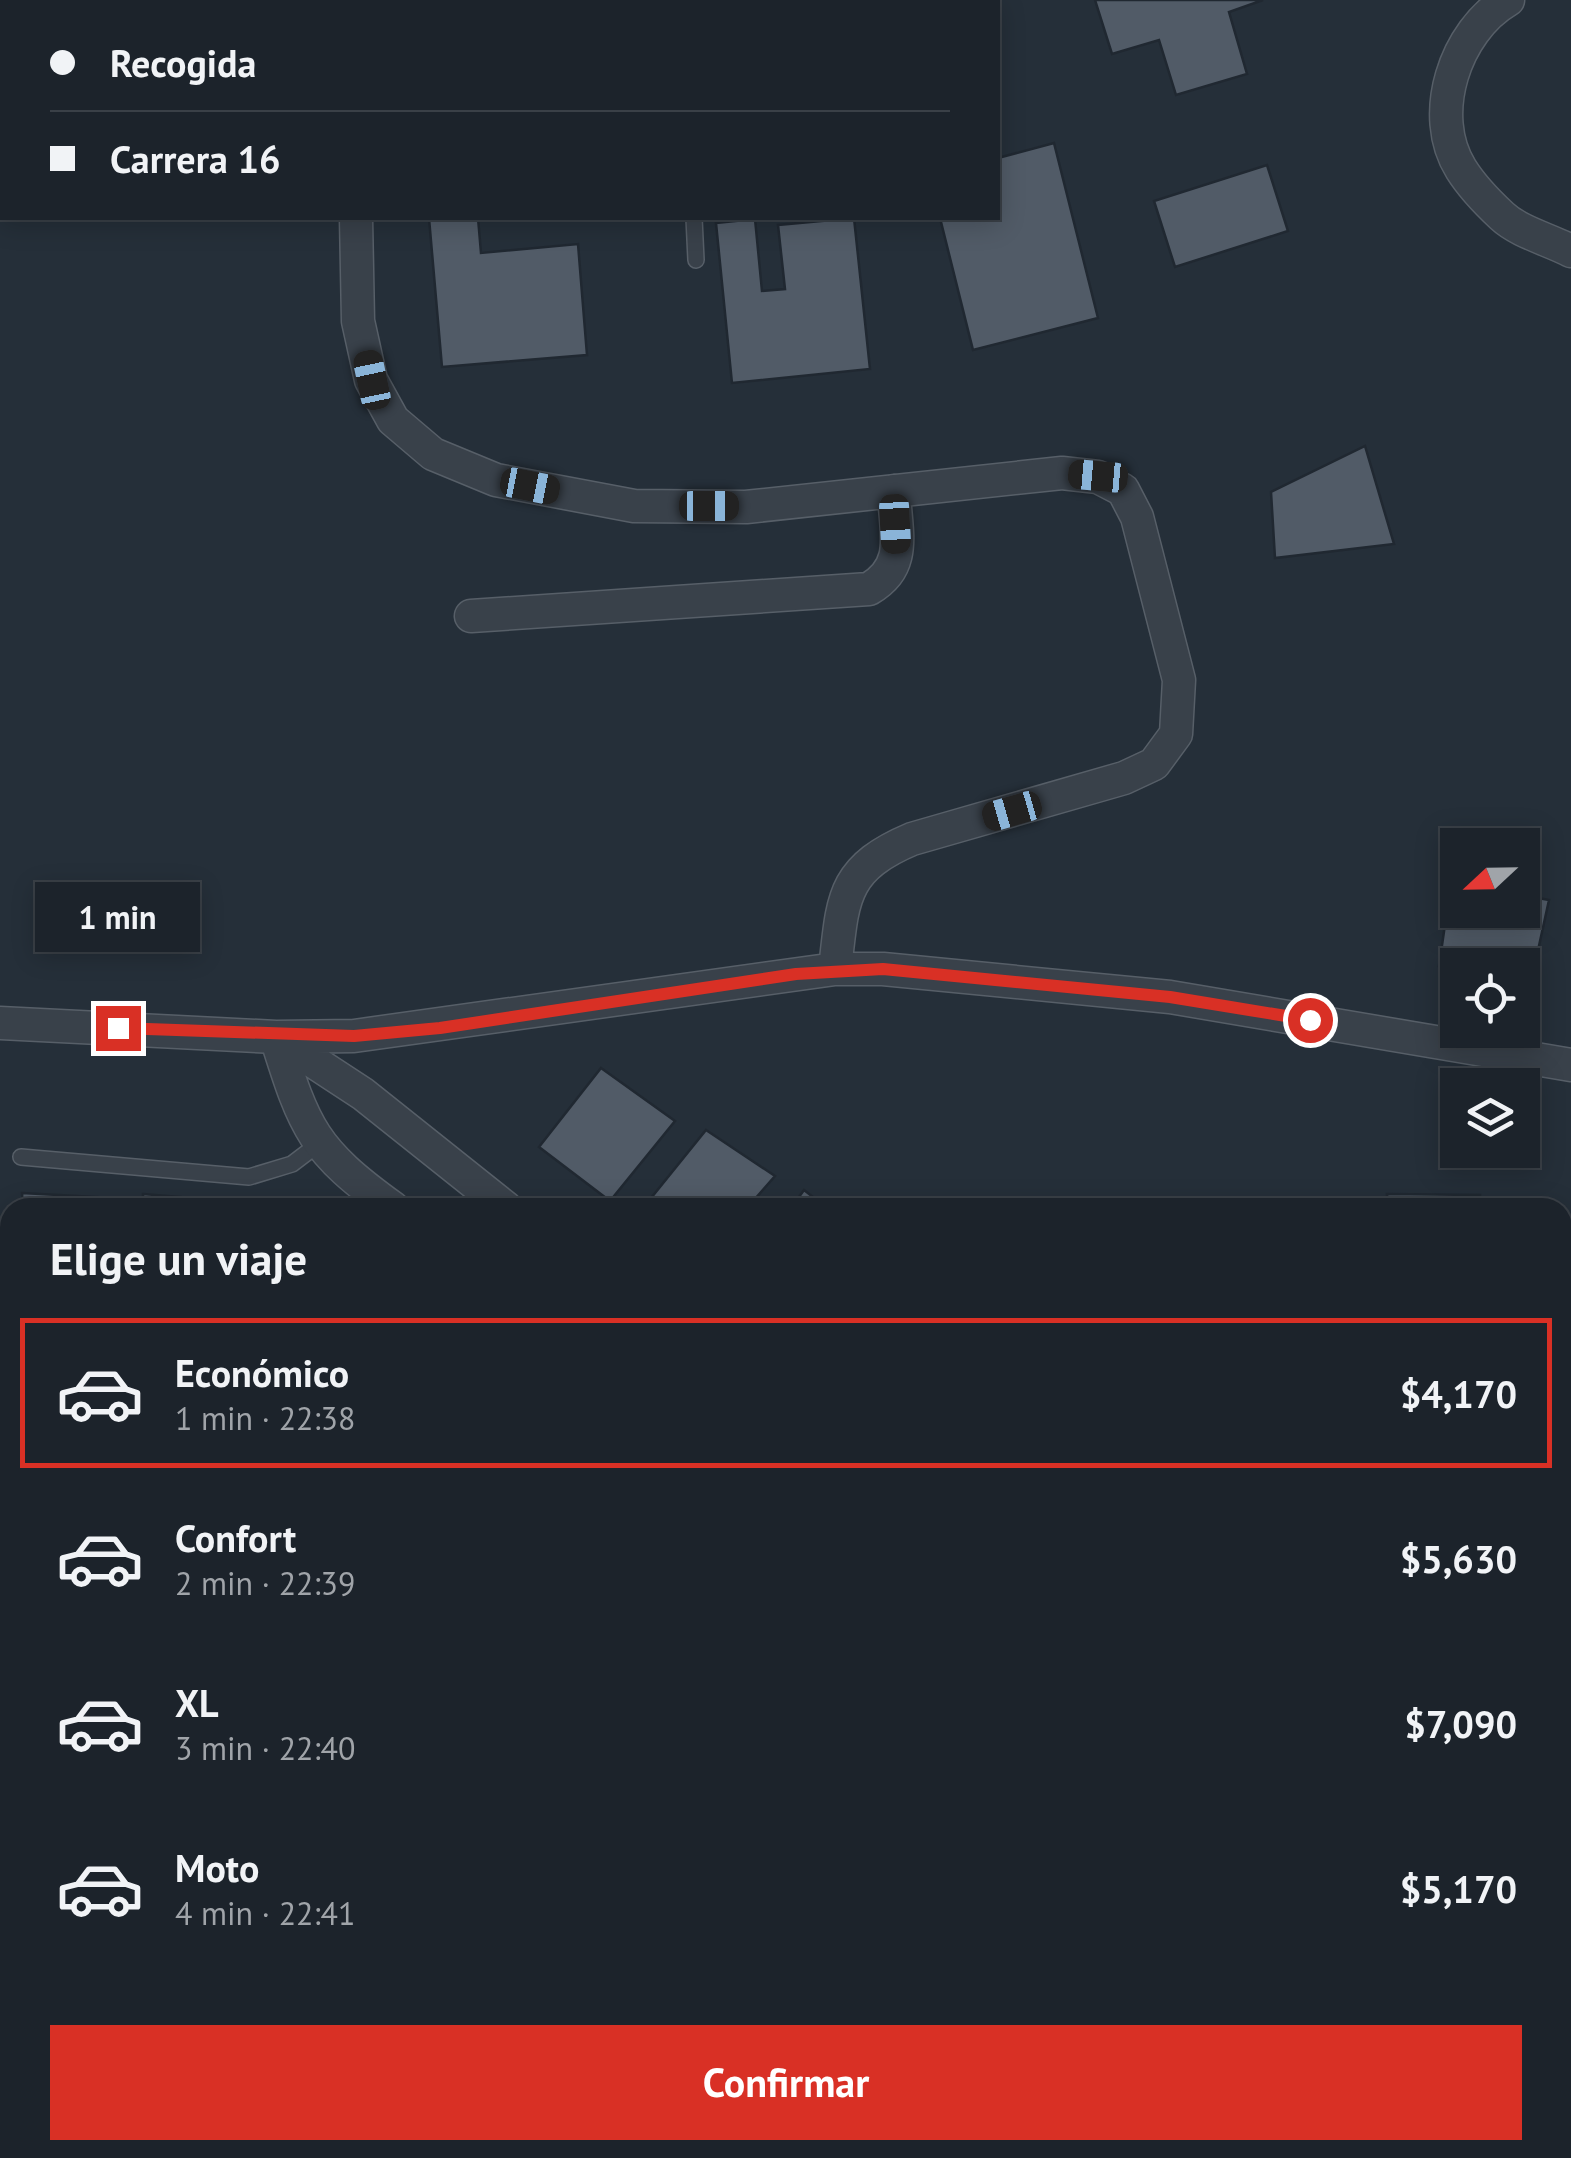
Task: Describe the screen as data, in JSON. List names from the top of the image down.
{
  "north": "left",
  "page": {
    "banner": ["Recogida", "Carrera 16"],
    "bubble": "1 min",
    "heading": "Elige un viaje",
    "list": [
      {
        "name": "Económico",
        "note": "1 min · 22:38",
        "value": "$4,170"
      },
      {
        "name": "Confort",
        "note": "2 min · 22:39",
        "value": "$5,630"
      },
      {
        "name": "XL",
        "note": "3 min · 22:40",
        "value": "$7,090"
      },
      {
        "name": "Moto",
        "note": "4 min · 22:41",
        "value": "$5,170"
      }
    ],
    "buttons": "Confirmar"
  }
}
